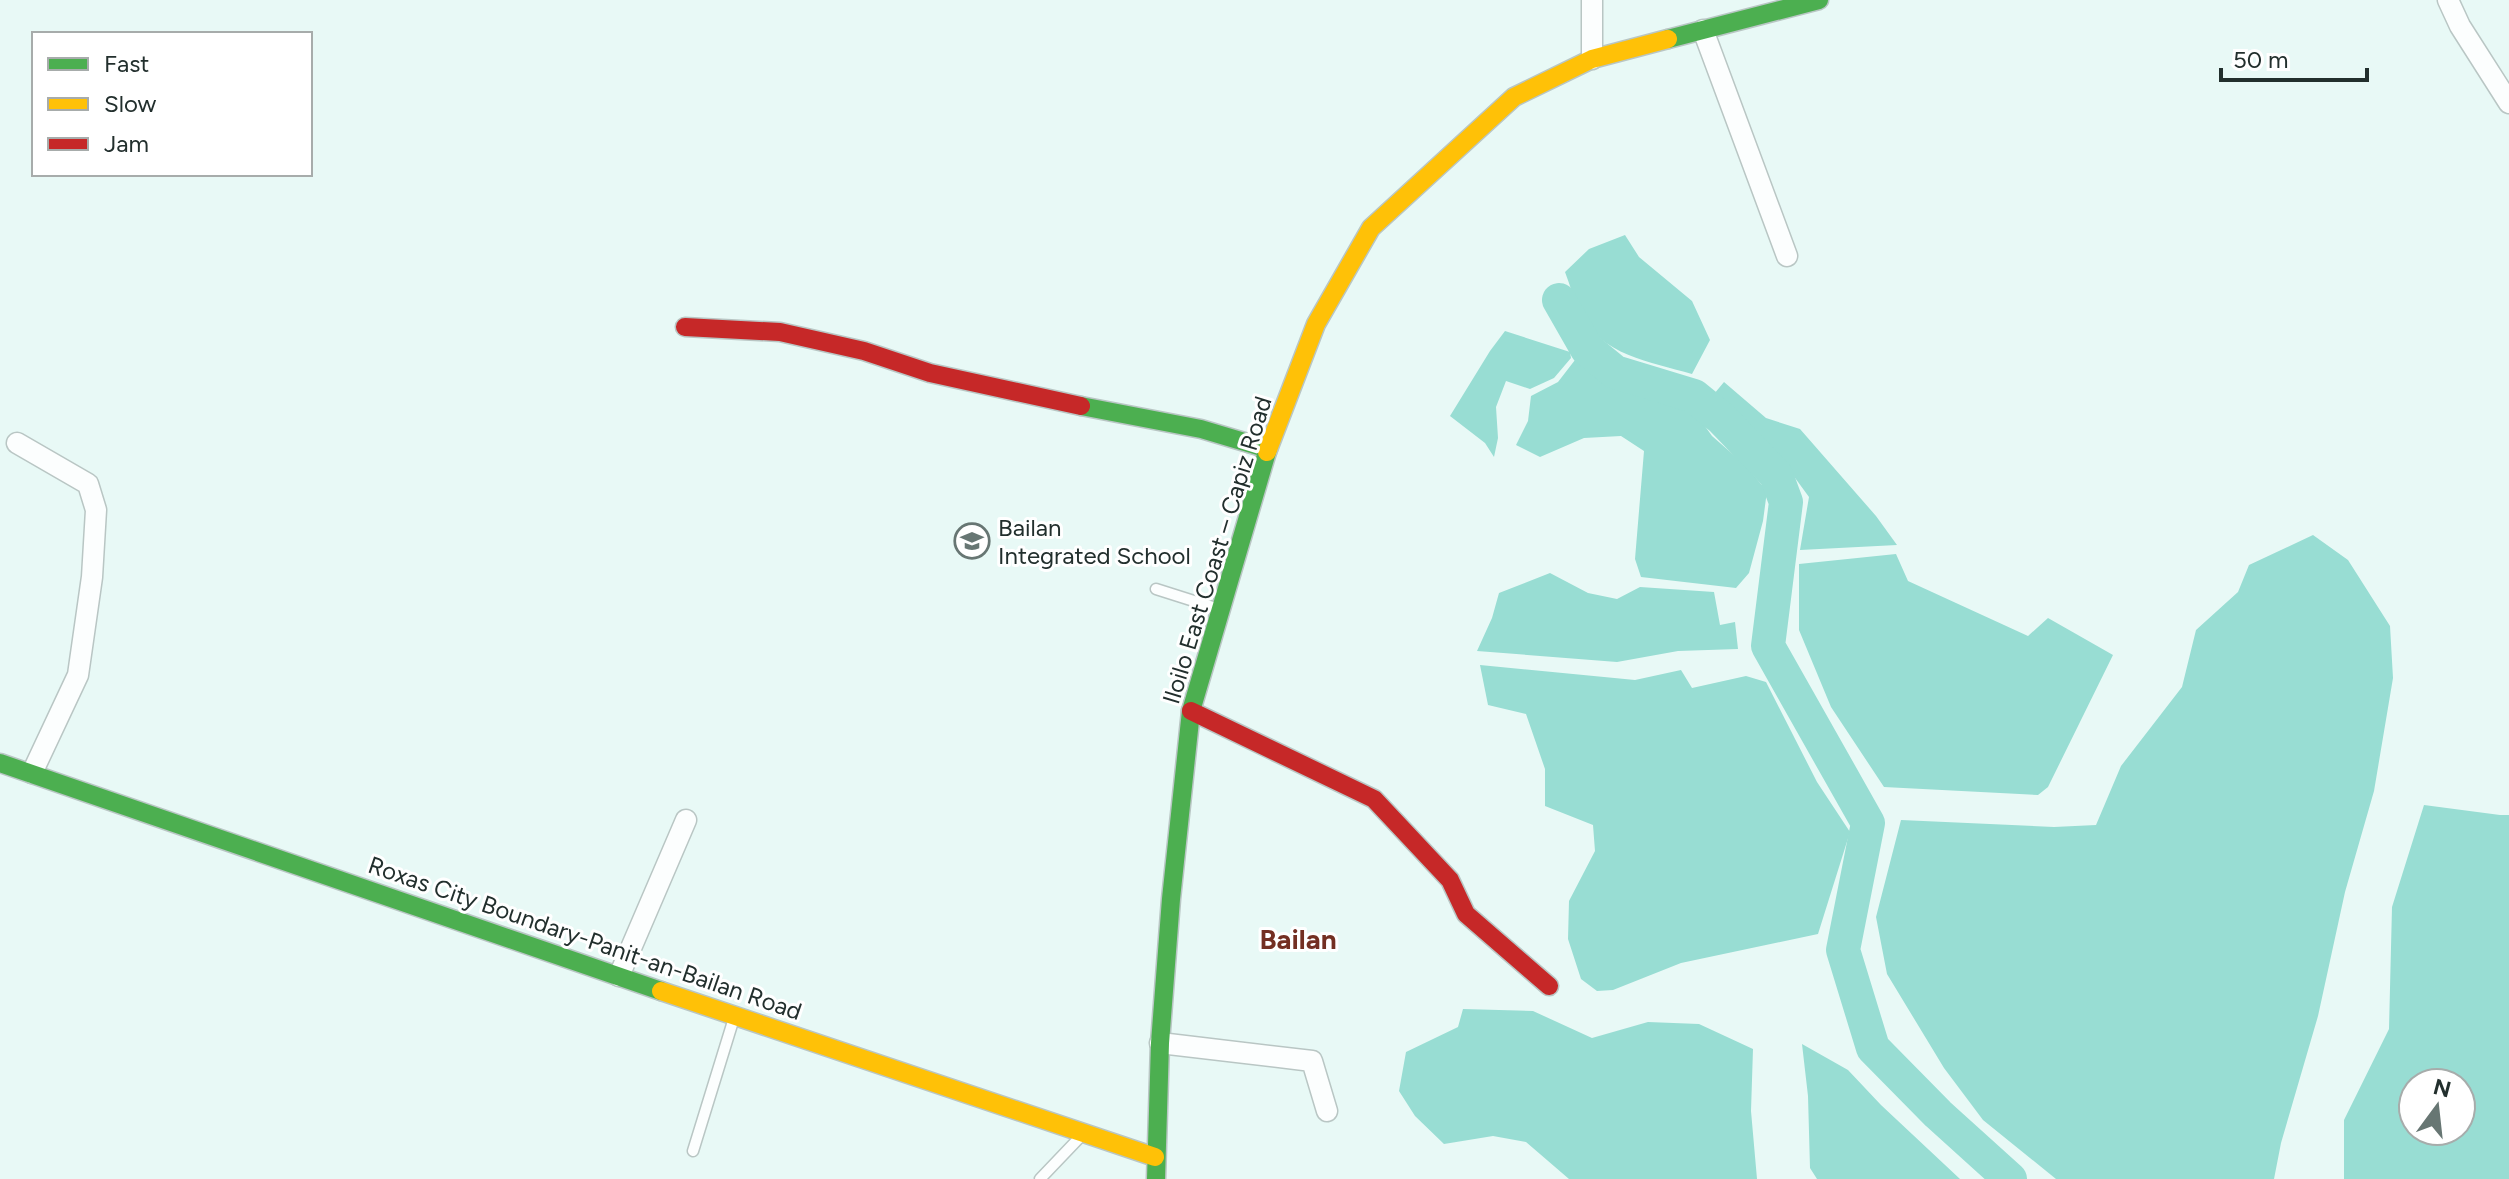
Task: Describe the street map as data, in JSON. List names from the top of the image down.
{
  "streets": {
    "main road": ["Iloilo East Coast – Capiz Road", "Roxas City Boundary-Panit-an-Bailan Road"]
  },
  "crossings": [
    ["Iloilo East Coast – Capiz Road", "Roxas City Boundary-Panit-an-Bailan Road"]
  ],
  "districts": ["Bailan"],
  "places": {
    "school or university": ["Bailan Integrated School"]
  },
  "legend": ["Fast", "Slow", "Jam"],
  "scale_bar": "50 m",
  "north": "top"
}
